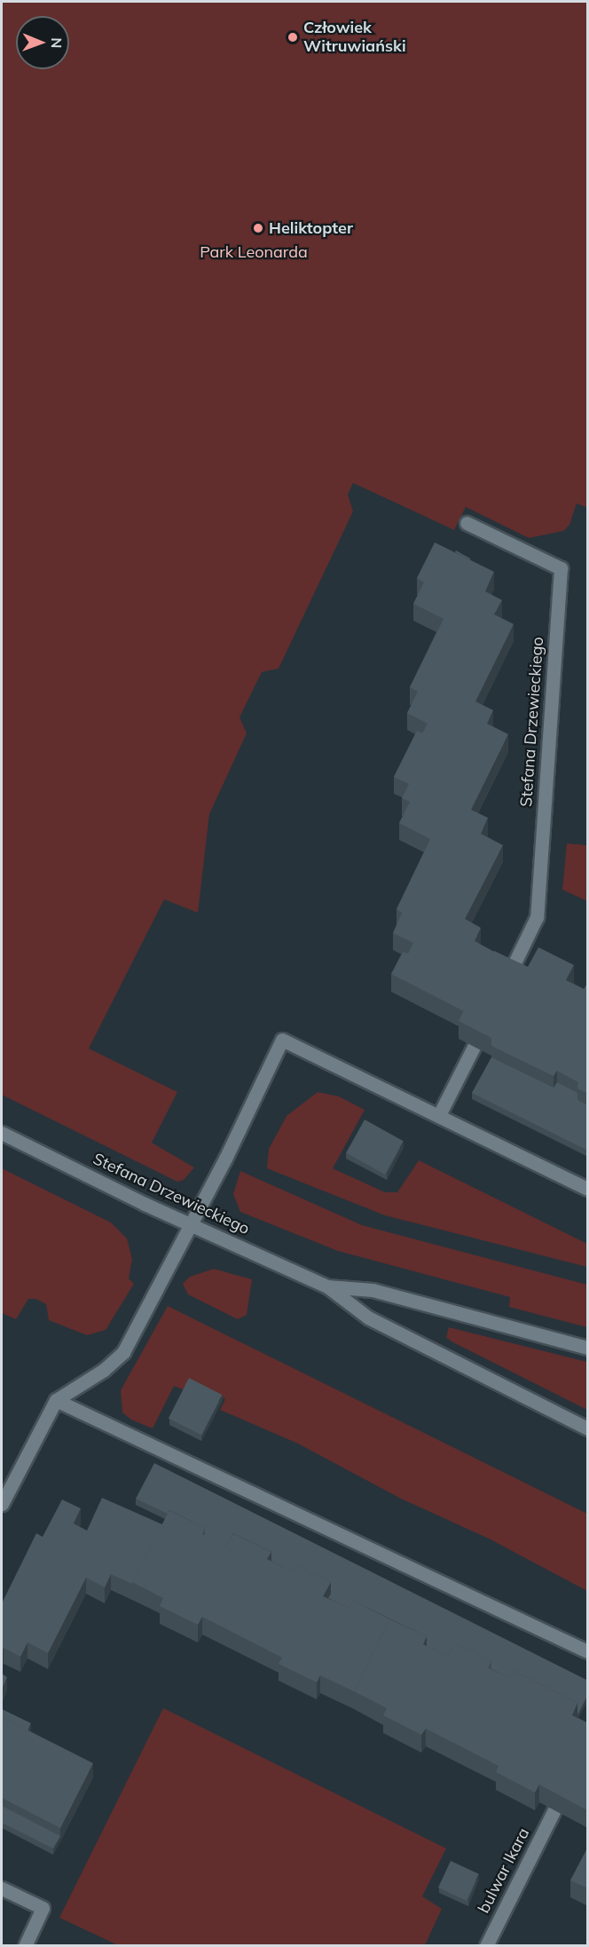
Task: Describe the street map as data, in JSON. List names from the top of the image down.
{
  "streets": {
    "street": ["Stefana Drzewieckiego", "bulwar Ikara"]
  },
  "parks": ["Park Leonarda"],
  "places": ["Człowiek Witruwiański", "Heliktopter"],
  "north": "right"
}
